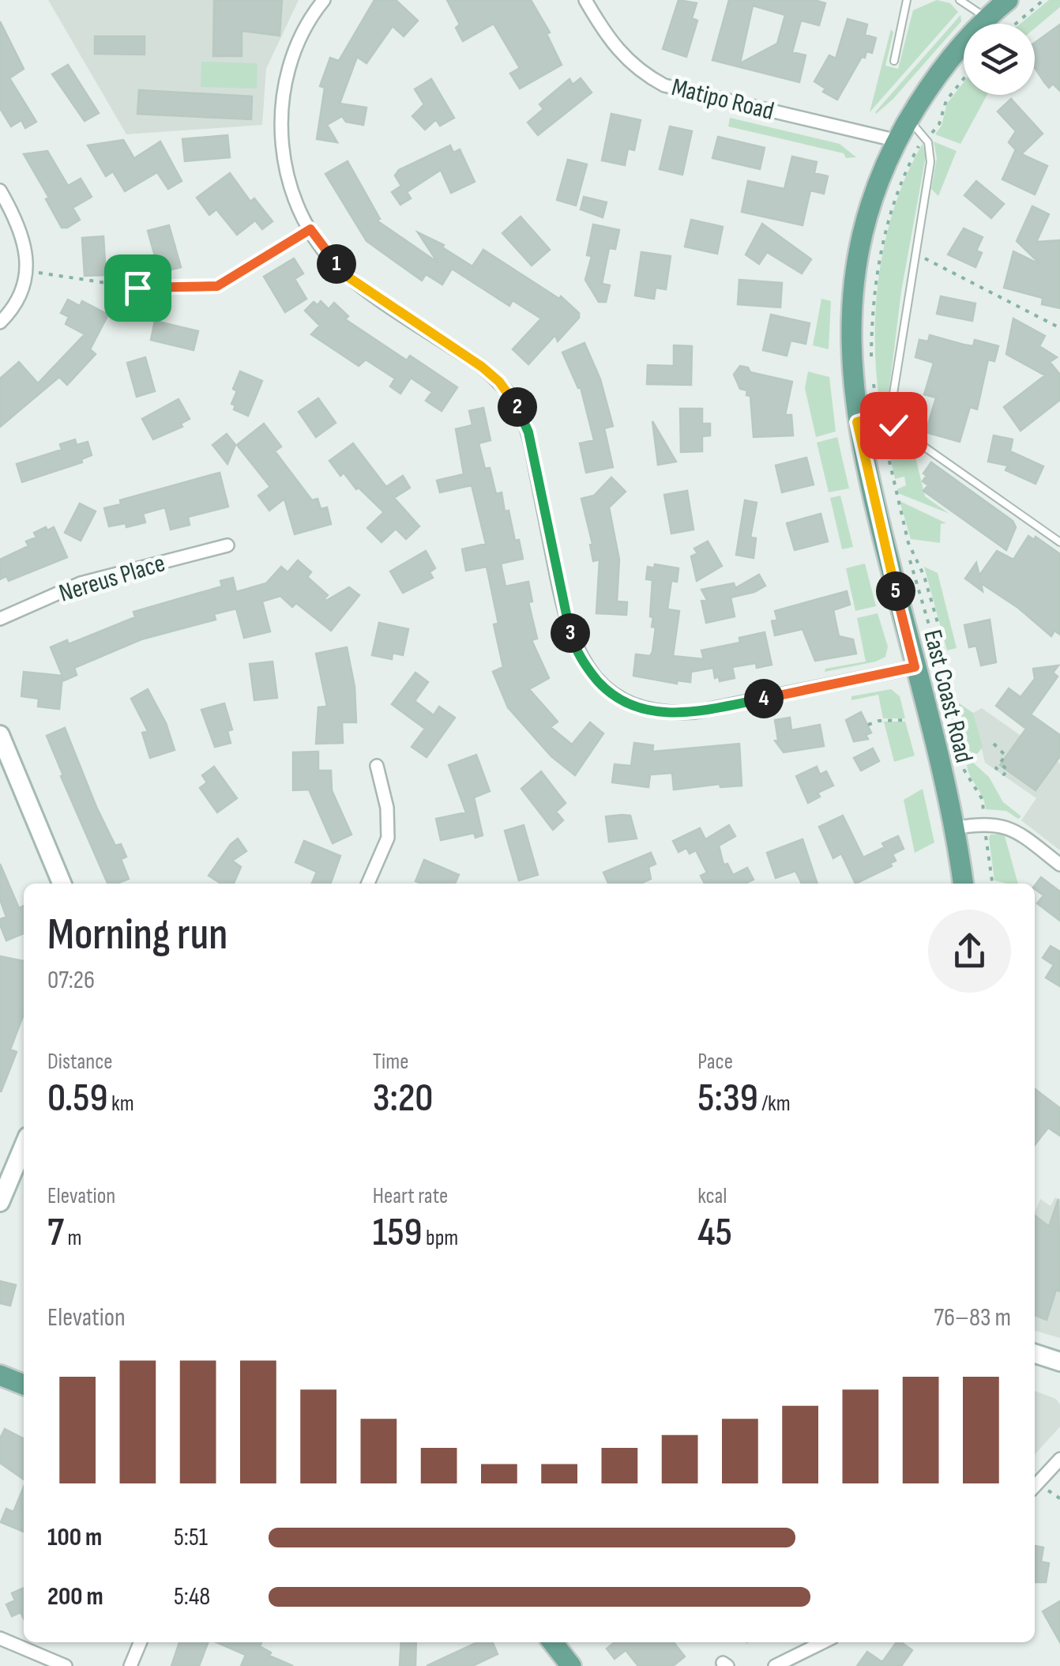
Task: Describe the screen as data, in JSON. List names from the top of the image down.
{
  "streets": {
    "main road": ["East Coast Road"],
    "street": ["Matipo Road", "Nereus Place"]
  },
  "crossings": [
    ["Matipo Road", "East Coast Road"]
  ],
  "page": {
    "pins": [
      "1",
      "2",
      "5",
      "3",
      "4"
    ],
    "heading": ["Morning run", "07:26"],
    "stats": [
      ["Distance", "0.59 km"],
      ["Time", "3:20"],
      ["Pace", "5:39 /km"],
      ["Elevation", "7 m"],
      ["Heart rate", "159 bpm"],
      ["kcal", "45"]
    ],
    "chart": ["Elevation", "76–83 m"],
    "list": [
      {
        "name": "100 m",
        "note": "5:51"
      },
      {
        "name": "200 m",
        "note": "5:48"
      }
    ]
  }
}
